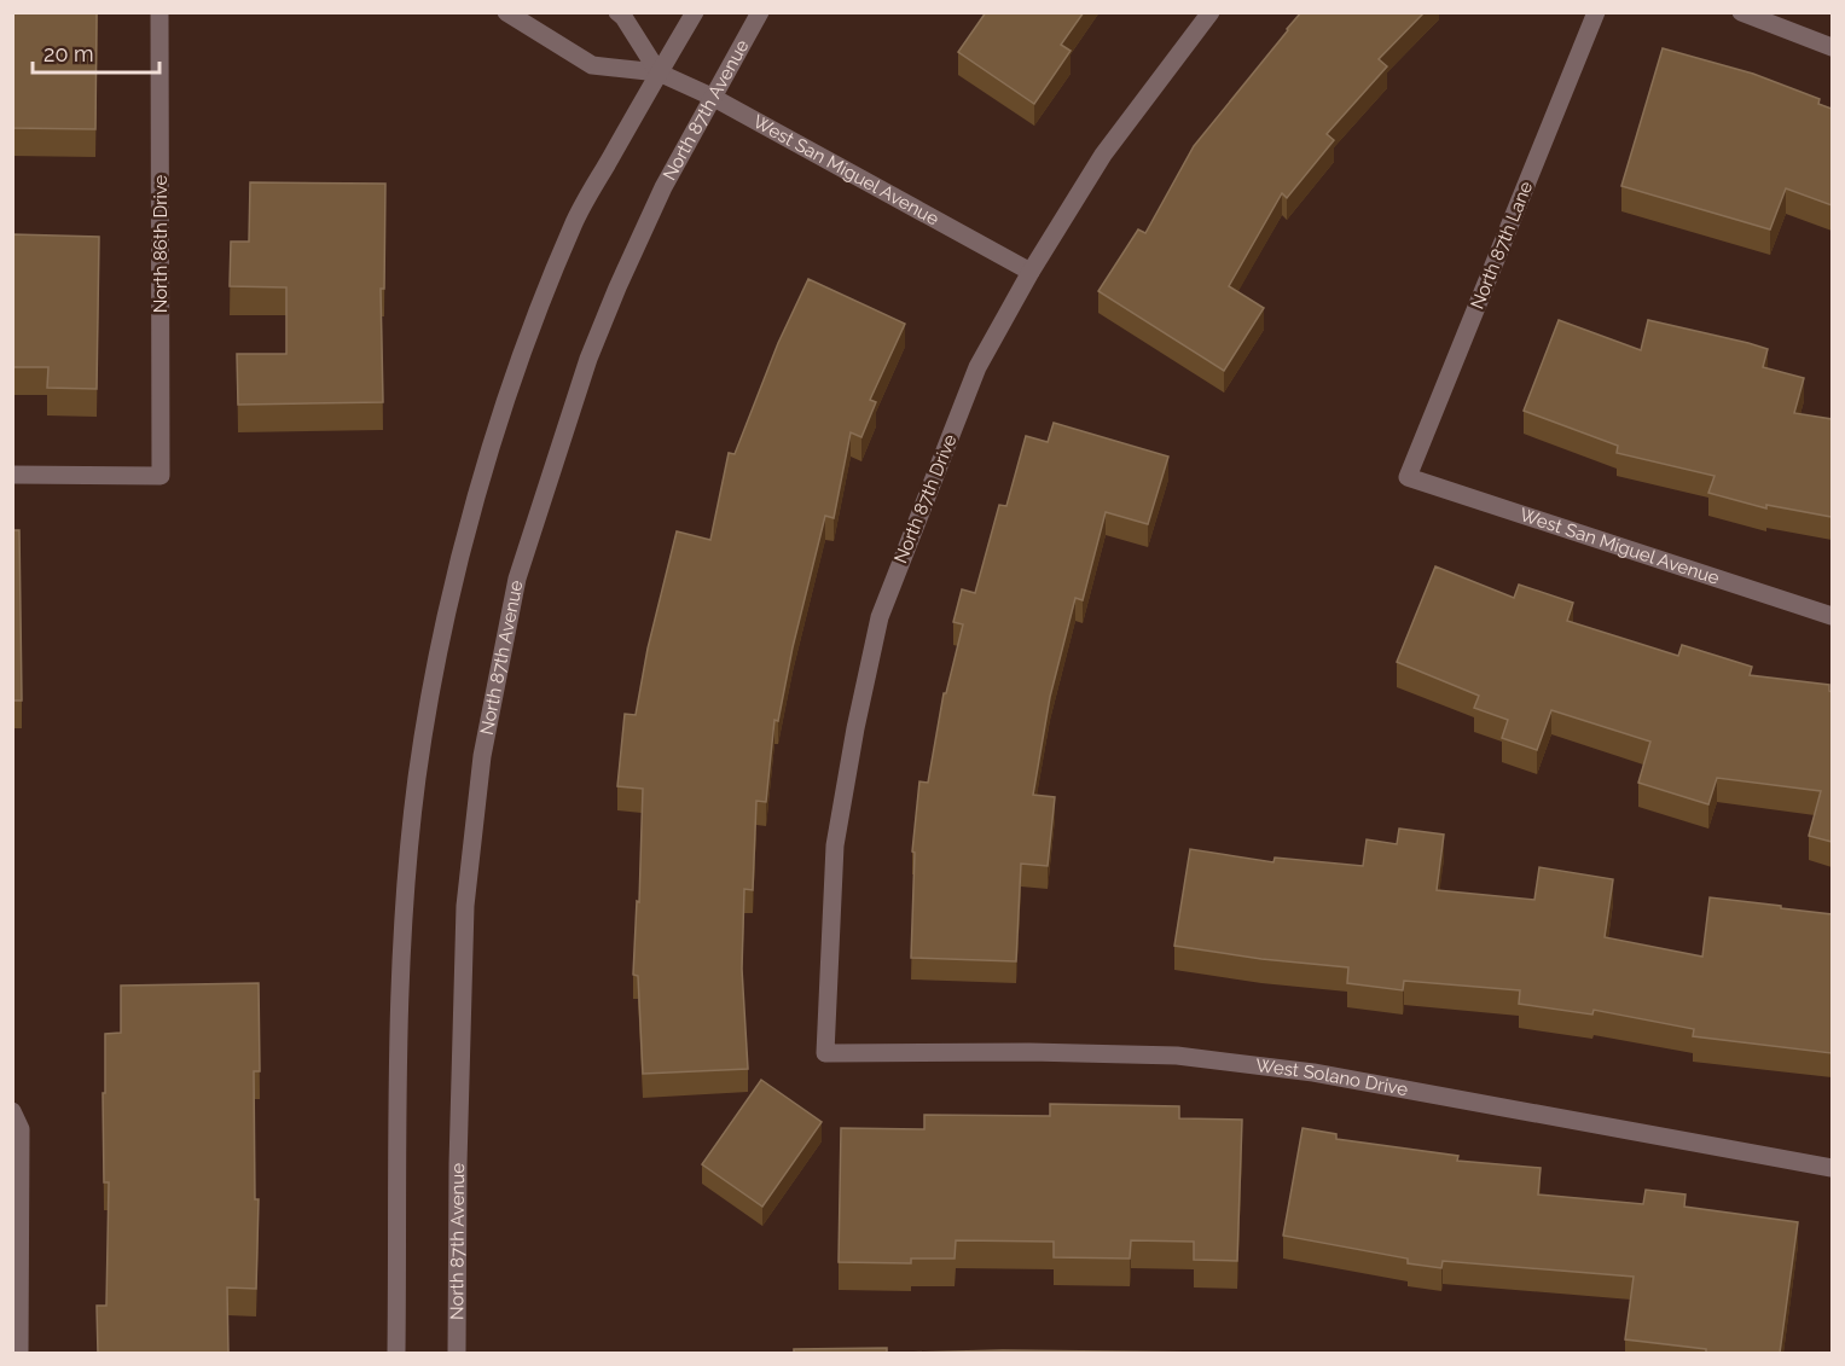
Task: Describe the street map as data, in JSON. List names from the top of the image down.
{
  "streets": {
    "street": [
      "North 87th Avenue",
      "West San Miguel Avenue",
      "North 86th Drive",
      "North 87th Lane",
      "North 87th Drive",
      "West Solano Drive"
    ]
  },
  "crossings": [
    ["North 87th Avenue", "West San Miguel Avenue"],
    ["West San Miguel Avenue", "North 87th Lane"],
    ["West San Miguel Avenue", "North 87th Drive"],
    ["North 87th Drive", "West Solano Drive"]
  ],
  "scale_bar": "20 m"
}
